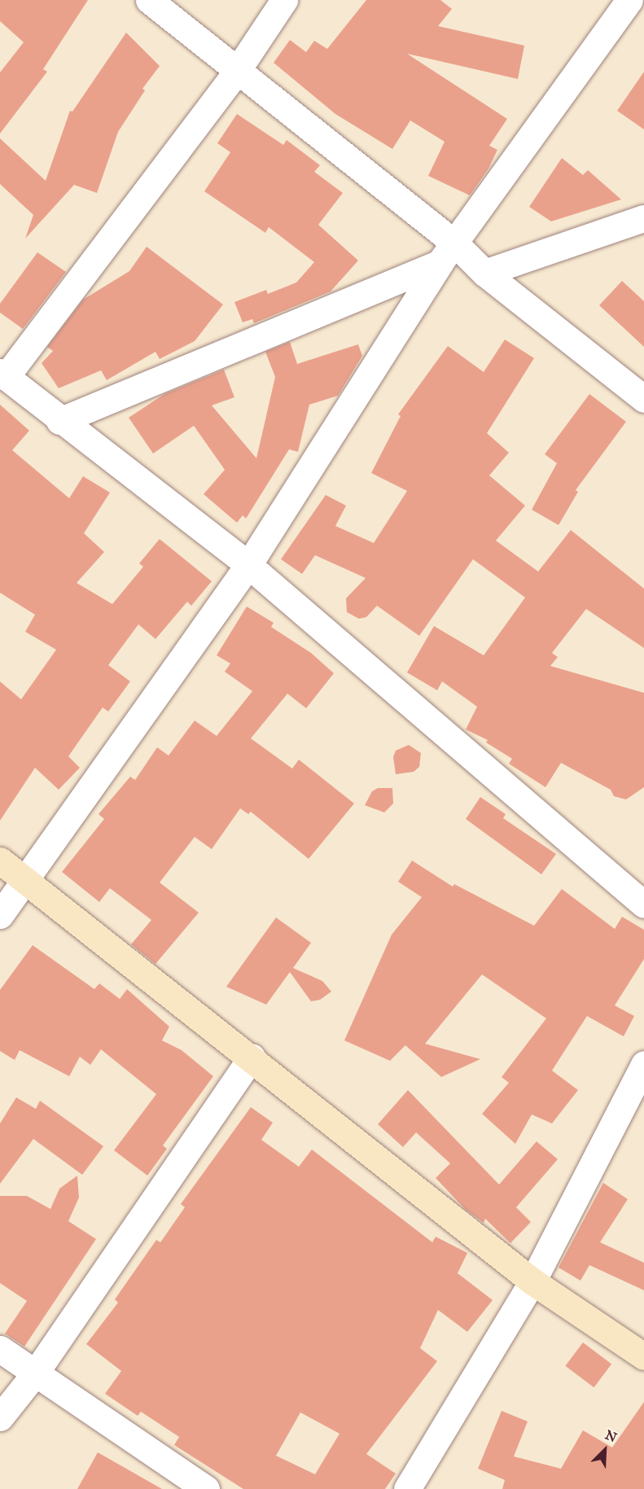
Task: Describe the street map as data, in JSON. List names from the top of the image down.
{
  "north": "top right"
}
